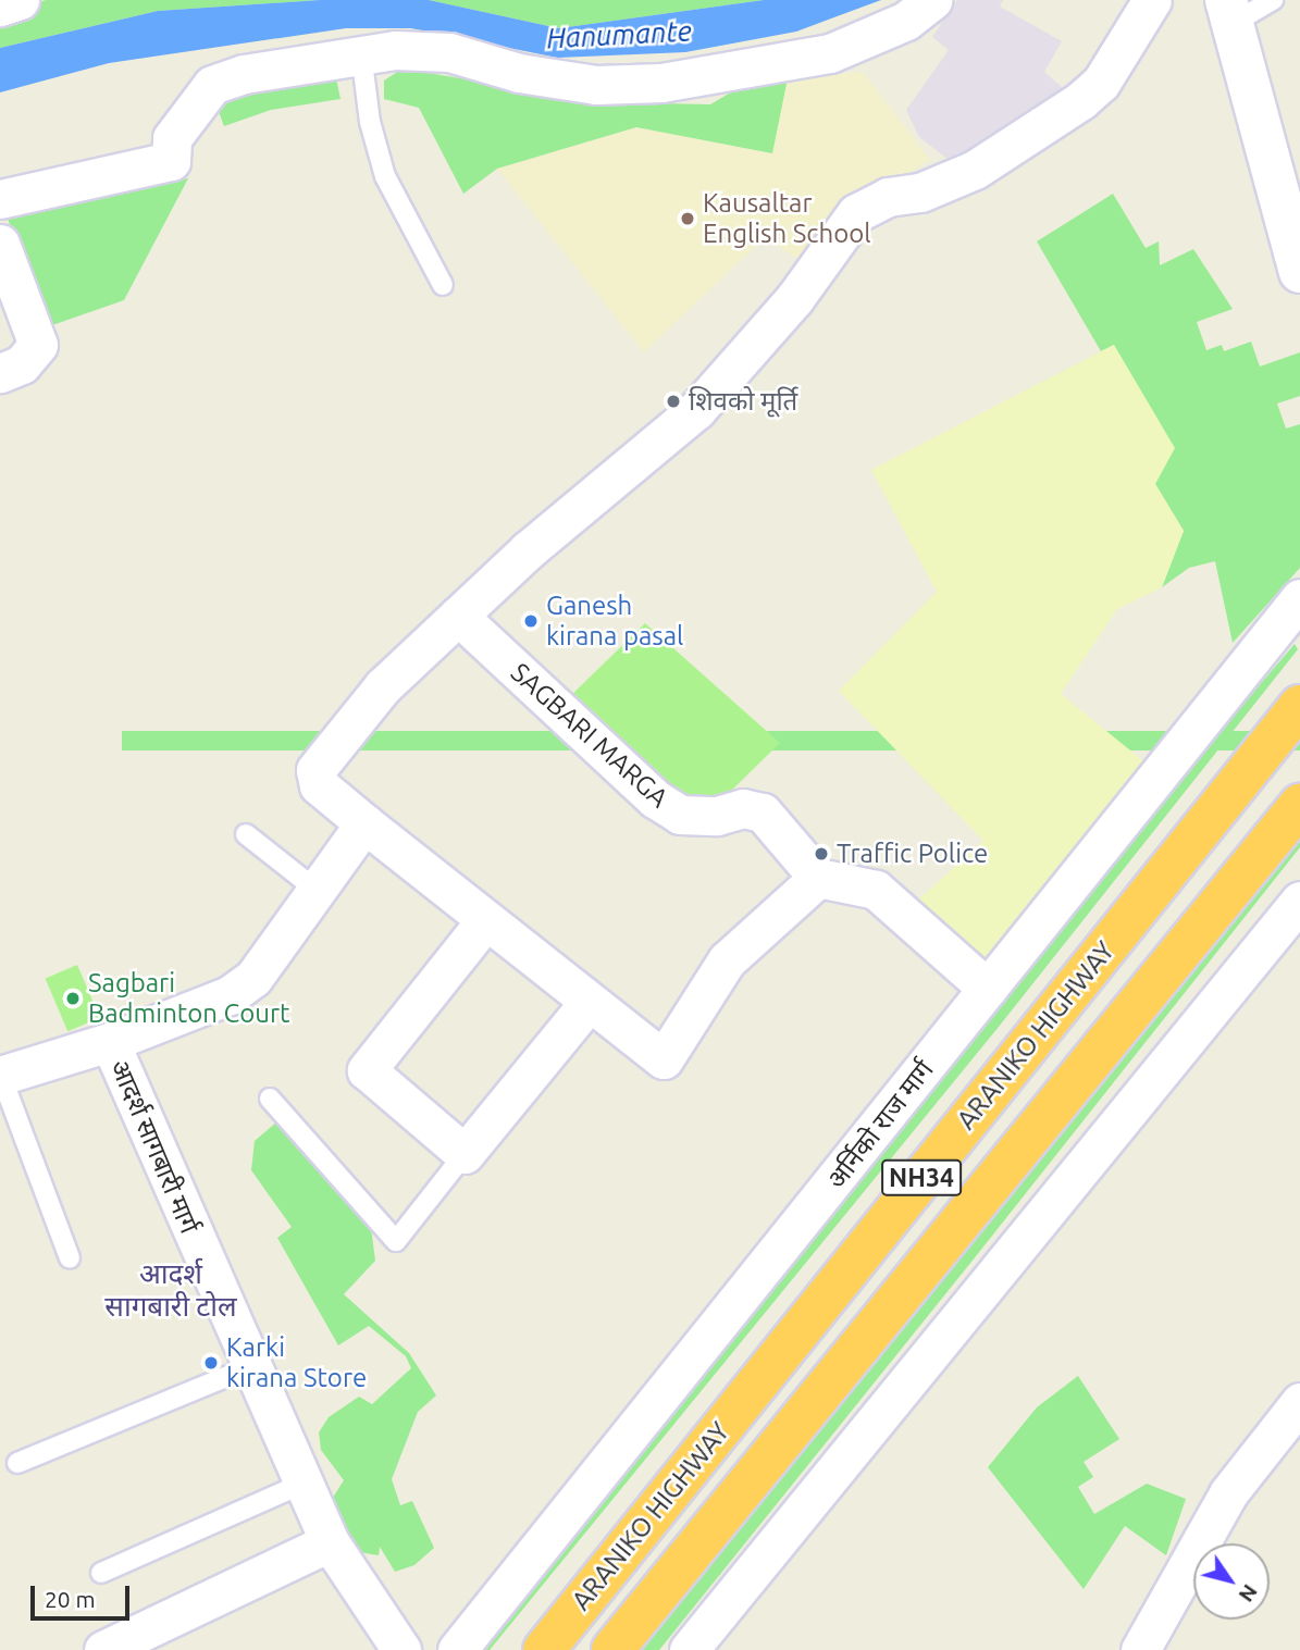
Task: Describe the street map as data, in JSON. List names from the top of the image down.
{
  "streets": {
    "highway": ["ARANIKO HIGHWAY", "NH34"],
    "street": ["SAGBARI MARGA", "अर्निको राज मार्ग", "आदर्श सागबारी मार्ग"]
  },
  "districts": ["आदर्श सागबारी टोल"],
  "water": ["Hanumante"],
  "places": [
    "Kausaltar English School",
    "शिवको मूर्ति",
    "Ganesh kirana pasal",
    "Traffic Police",
    "Sagbari Badminton Court",
    "Karki kirana Store"
  ],
  "scale_bar": "20 m",
  "north": "bottom right"
}
